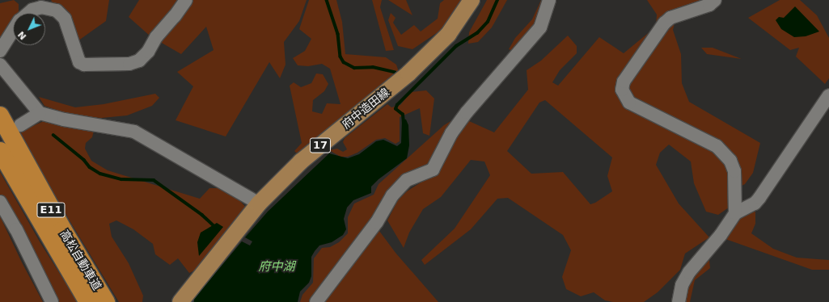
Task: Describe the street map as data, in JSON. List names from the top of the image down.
{
  "streets": {
    "highway": ["E11", "高松自動車道"],
    "main road": ["府中造田線", "17"]
  },
  "water": ["府中湖"],
  "north": "bottom left"
}
